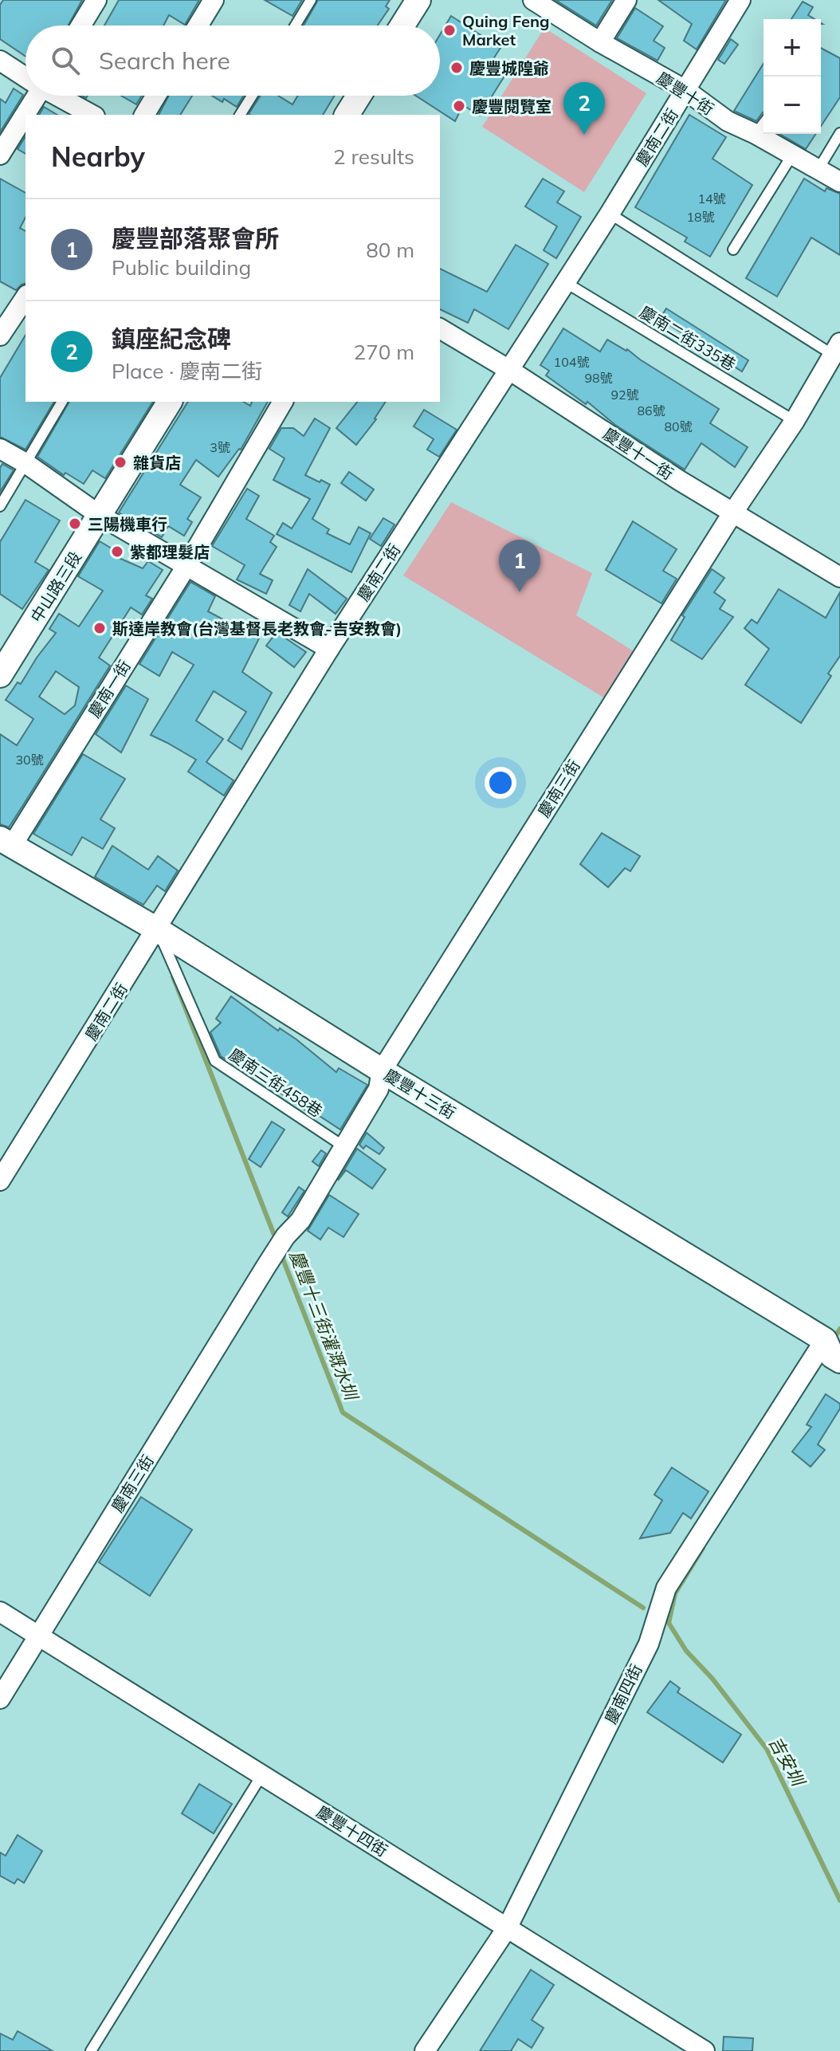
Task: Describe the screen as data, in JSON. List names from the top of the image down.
{
  "streets": {
    "street": [
      "慶豐十街",
      "慶南二街",
      "慶豐十一街",
      "中山路三段",
      "慶南一街",
      "慶南三街",
      "慶豐十三街",
      "慶南四街",
      "慶豐十四街"
    ],
    "lane": ["慶南二街335巷", "慶南三街458巷"]
  },
  "crossings": [
    ["慶豐十街", "慶南二街"],
    ["慶南二街", "慶南二街335巷"],
    ["慶南二街", "慶豐十一街"],
    ["慶南二街", "慶南三街458巷"],
    ["慶南二街", "慶豐十三街"],
    ["慶南二街335巷", "慶南三街"],
    ["慶豐十一街", "慶南三街"],
    ["慶南一街", "慶豐十三街"],
    ["慶南三街", "慶南三街458巷"],
    ["慶南三街", "慶豐十三街"],
    ["慶南三街", "慶豐十四街"],
    ["慶南三街458巷", "慶豐十三街"],
    ["慶豐十三街", "慶南四街"],
    ["慶南四街", "慶豐十四街"]
  ],
  "water": ["慶豐十三街灌溉水圳", "吉安圳"],
  "places": [
    "Quing Feng Market",
    "慶豐城隍爺",
    "慶豐閱覽室",
    "雜貨店",
    "三陽機車行",
    "紫都理髮店",
    "斯達岸教會(台灣基督長老教會-吉安教會)"
  ],
  "house_numbers": [
    "14號",
    "18號",
    "104號",
    "98號",
    "92號",
    "86號",
    "80號",
    "3號",
    "30號"
  ],
  "page": {
    "map_buttons": ["+", "−"],
    "search": "Search here",
    "pins": ["2", "1"],
    "heading": ["Nearby", "2 results"],
    "list": [
      {
        "mark": "1",
        "name": "慶豐部落聚會所",
        "note": "Public building",
        "value": "80 m"
      },
      {
        "mark": "2",
        "name": "鎮座紀念碑",
        "note": "Place · 慶南二街",
        "value": "270 m"
      }
    ]
  }
}
